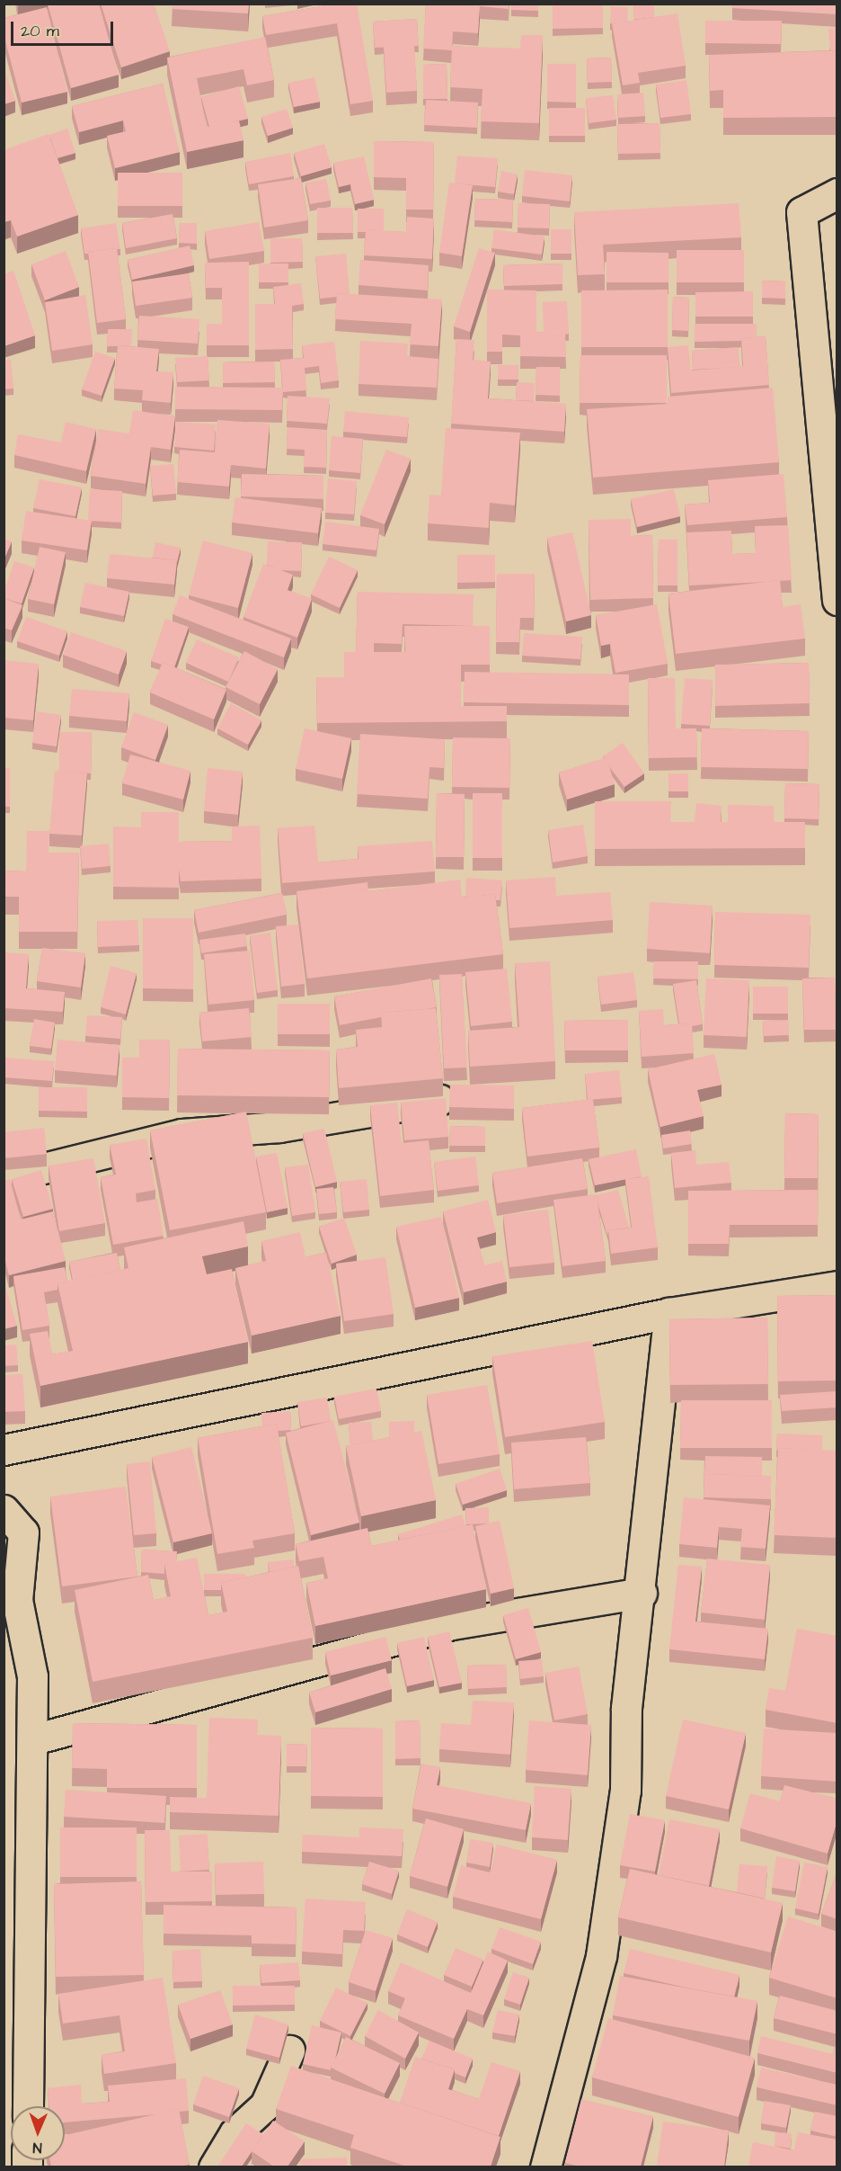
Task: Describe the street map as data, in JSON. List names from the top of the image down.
{
  "scale_bar": "20 m",
  "north": "bottom"
}
